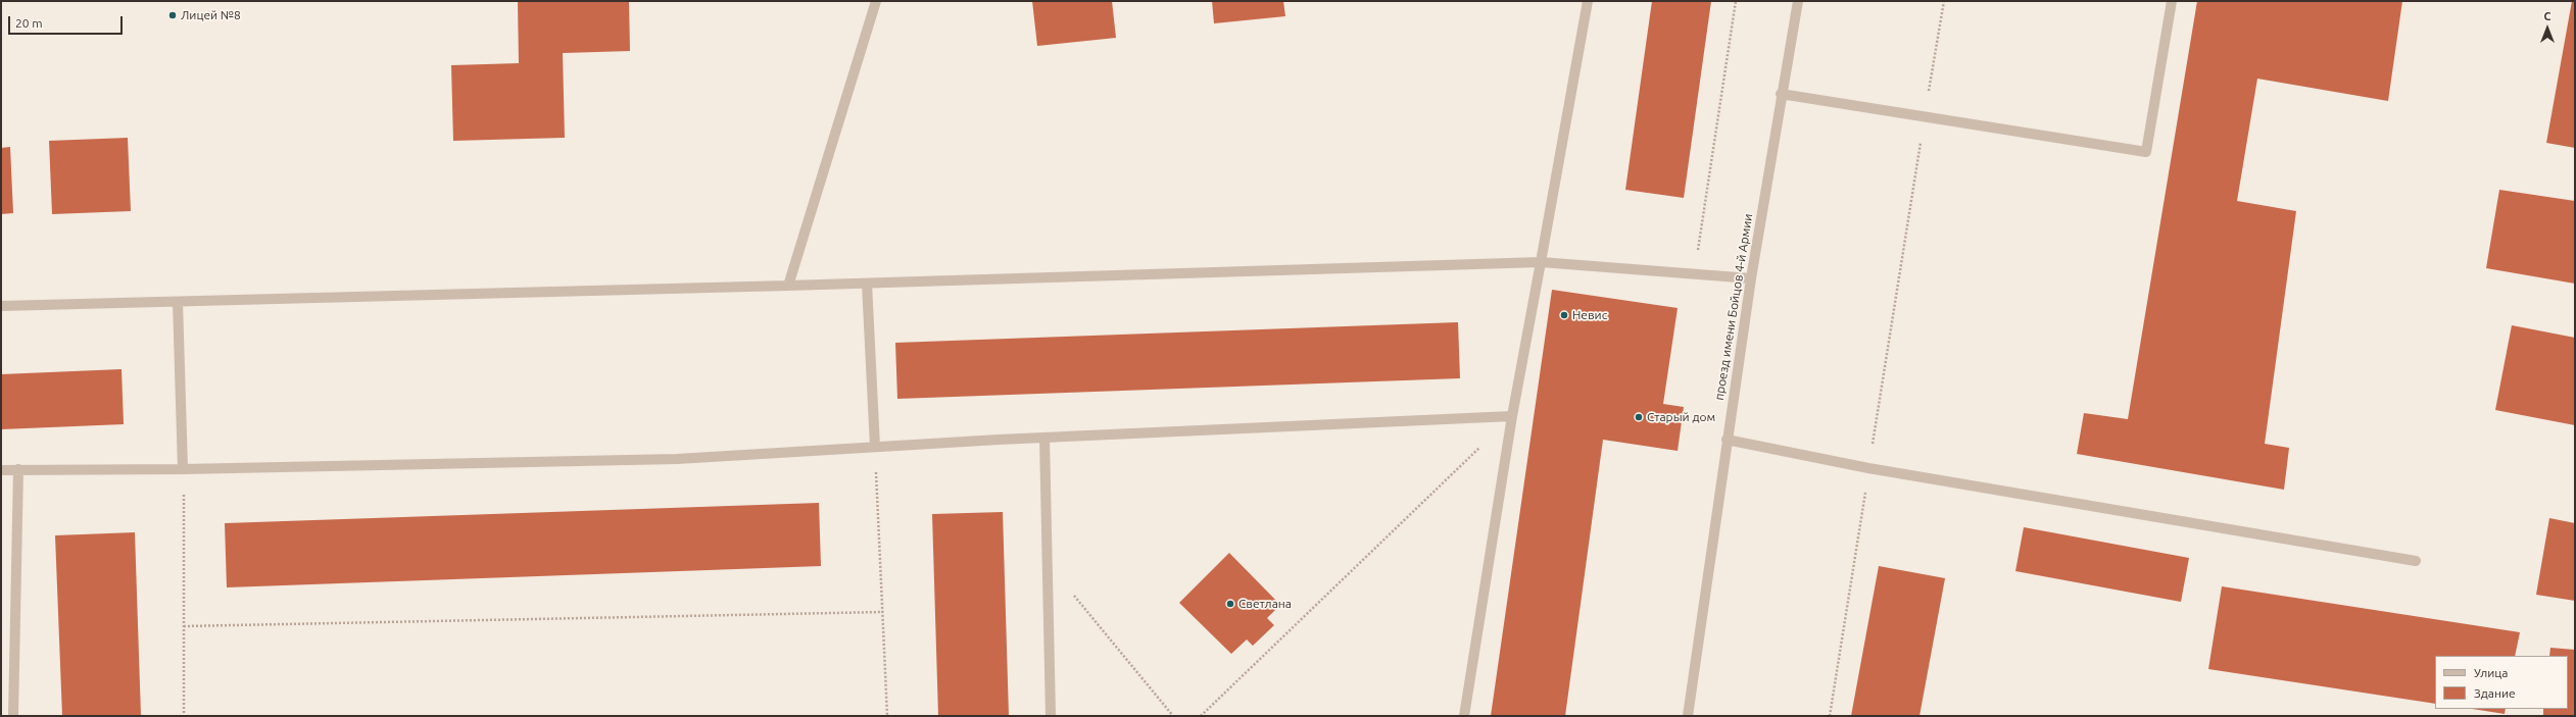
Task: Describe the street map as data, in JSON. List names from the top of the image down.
{
  "streets": {
    "street": ["проезд имени Бойцов 4-й Армии"]
  },
  "places": [
    "Лицей №8",
    "Невис",
    "Старый дом",
    "Светлана"
  ],
  "legend": ["Улица", "Здание"],
  "scale_bar": "20 m",
  "north": "top"
}
